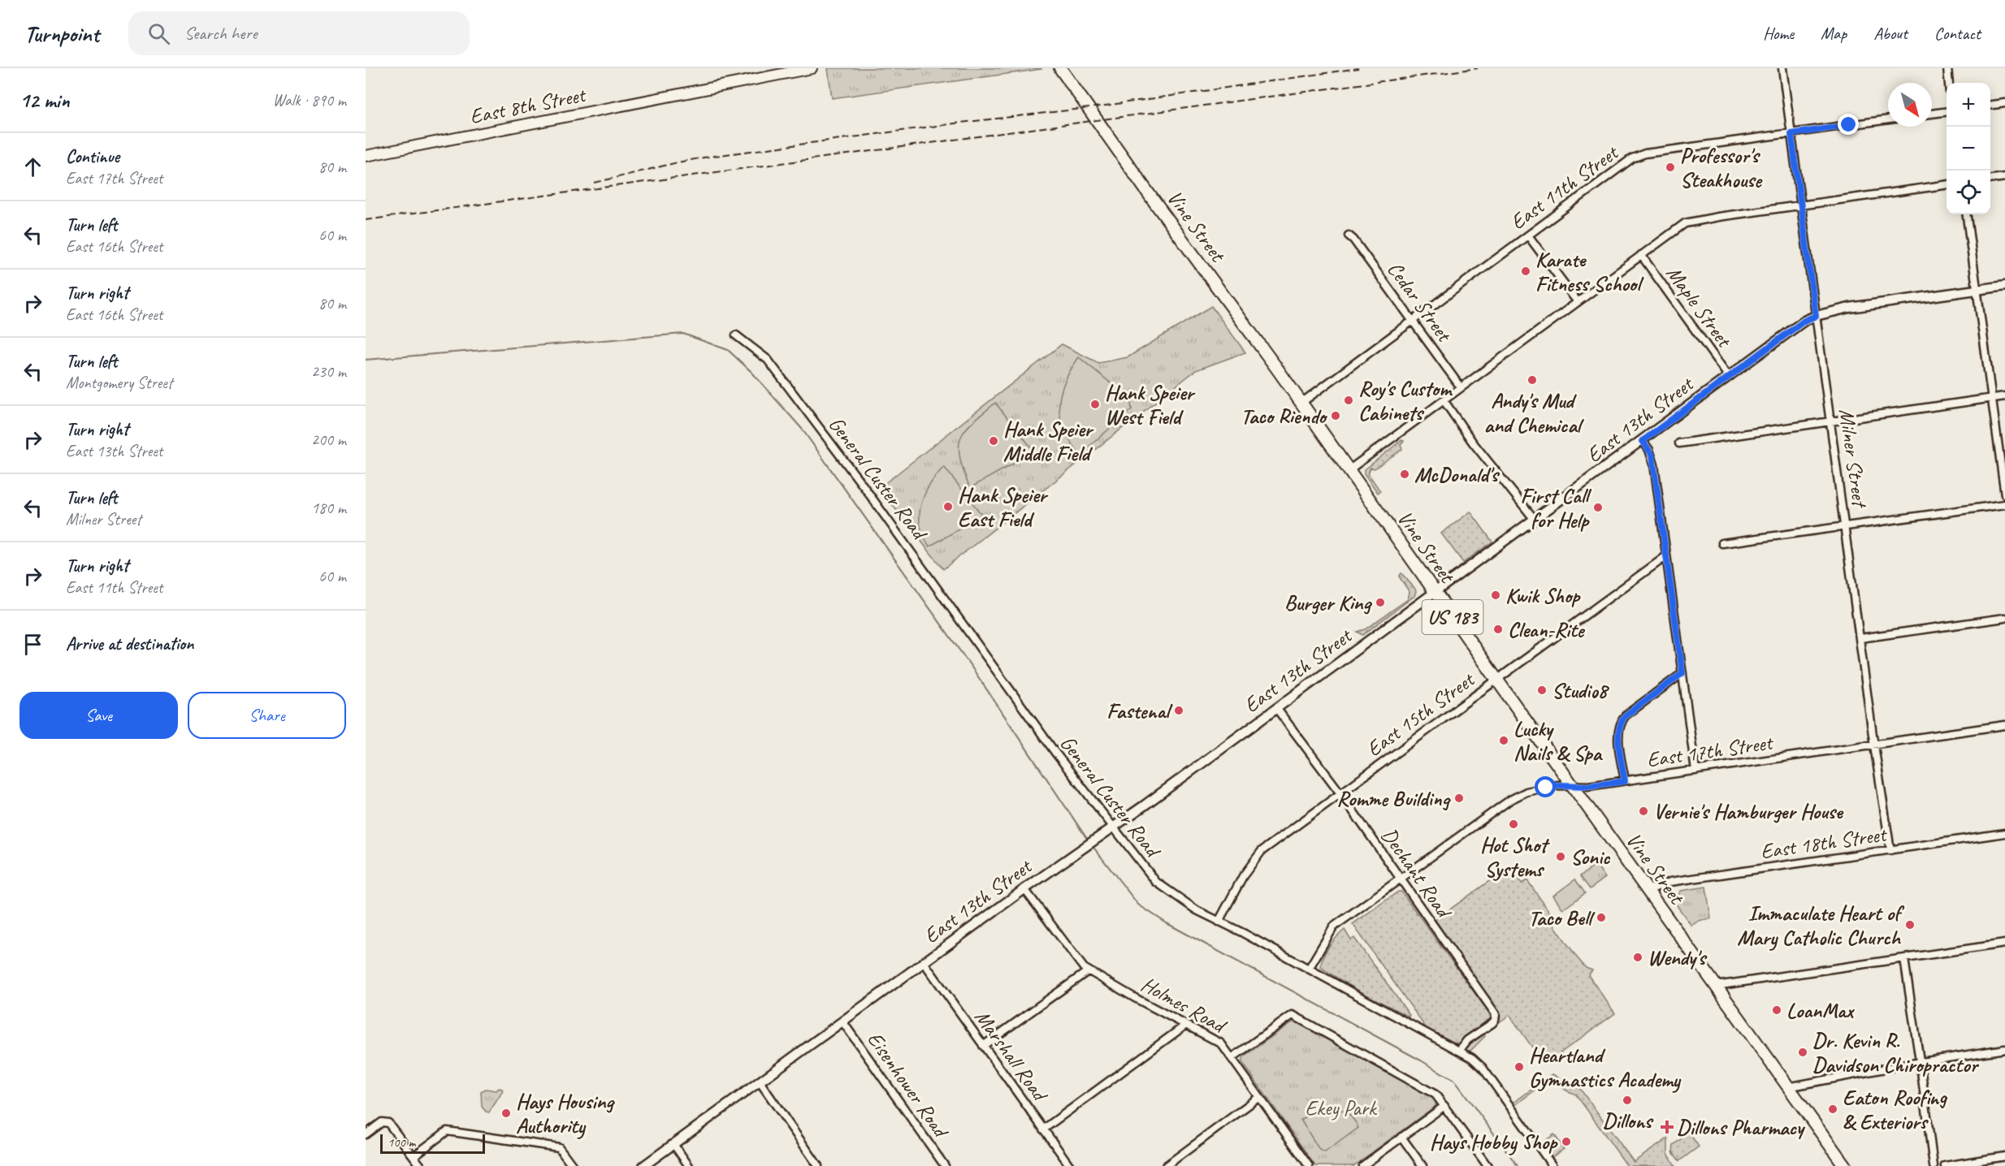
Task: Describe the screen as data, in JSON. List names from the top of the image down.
{
  "streets": {
    "main road": ["East 8th Street", "Vine Street", "US 183"],
    "street": [
      "East 11th Street",
      "Cedar Street",
      "Maple Street",
      "East 13th Street",
      "Milner Street",
      "General Custer Road",
      "East 15th Street",
      "East 17th Street",
      "East 18th Street",
      "Dechant Road",
      "Holmes Road",
      "Marshall Road",
      "Eisenhower Road"
    ]
  },
  "crossings": [
    ["East 11th Street", "Vine Street"],
    ["East 11th Street", "Cedar Street"],
    ["East 11th Street", "Milner Street"],
    ["Vine Street", "East 13th Street"],
    ["Vine Street", "East 15th Street"],
    ["Vine Street", "East 17th Street"],
    ["Vine Street", "East 18th Street"],
    ["Maple Street", "East 13th Street"],
    ["East 13th Street", "Milner Street"],
    ["East 13th Street", "General Custer Road"],
    ["East 13th Street", "Dechant Road"],
    ["East 13th Street", "Holmes Road"],
    ["East 13th Street", "Marshall Road"],
    ["East 13th Street", "Eisenhower Road"],
    ["Milner Street", "East 17th Street"],
    ["Milner Street", "East 18th Street"],
    ["General Custer Road", "East 15th Street"],
    ["General Custer Road", "East 17th Street"],
    ["General Custer Road", "Dechant Road"],
    ["East 15th Street", "Dechant Road"],
    ["East 17th Street", "Dechant Road"]
  ],
  "parks": ["Ekey Park"],
  "places": {
    "other": [
      "Professor's Steakhouse",
      "Karate Fitness School",
      "Andy's Mud and Chemical",
      "Roy's Custom Cabinets",
      "Hank Speier West Field",
      "Taco Riendo",
      "Hank Speier Middle Field",
      "McDonald's",
      "Hank Speier East Field",
      "First Call for Help",
      "Kwik Shop",
      "Burger King",
      "Clean-Rite",
      "Studio8",
      "Fastenal",
      "Lucky Nails & Spa",
      "Romme Building",
      "Vernie's Hamburger House",
      "Hot Shot Systems",
      "Sonic",
      "Taco Bell",
      "Immaculate Heart of Mary Catholic Church",
      "Wendy's",
      "LoanMax",
      "Dr. Kevin R. Davidson Chiropractor",
      "Heartland Gymnastics Academy",
      "Dillons",
      "Eaton Roofing & Exteriors",
      "Hays Housing Authority",
      "Hays Hobby Shop"
    ],
    "health": ["Dillons Pharmacy"]
  },
  "scale_bar": "100 m",
  "north": "bottom right",
  "page": {
    "header": "Turnpoint",
    "search": "Search here",
    "nav": [
      "Home",
      "Map",
      "About",
      "Contact"
    ],
    "heading": ["12 min", "Walk · 890 m"],
    "map_buttons": ["+", "−"],
    "list": [
      ["Continue", "East 17th Street", "80 m"],
      ["Turn left", "East 16th Street", "60 m"],
      ["Turn right", "East 16th Street", "80 m"],
      ["Turn left", "Montgomery Street", "230 m"],
      ["Turn right", "East 13th Street", "200 m"],
      ["Turn left", "Milner Street", "180 m"],
      ["Turn right", "East 11th Street", "60 m"],
      "Arrive at destination"
    ],
    "buttons": ["Save", "Share"],
    "scale": "100 m"
  }
}
